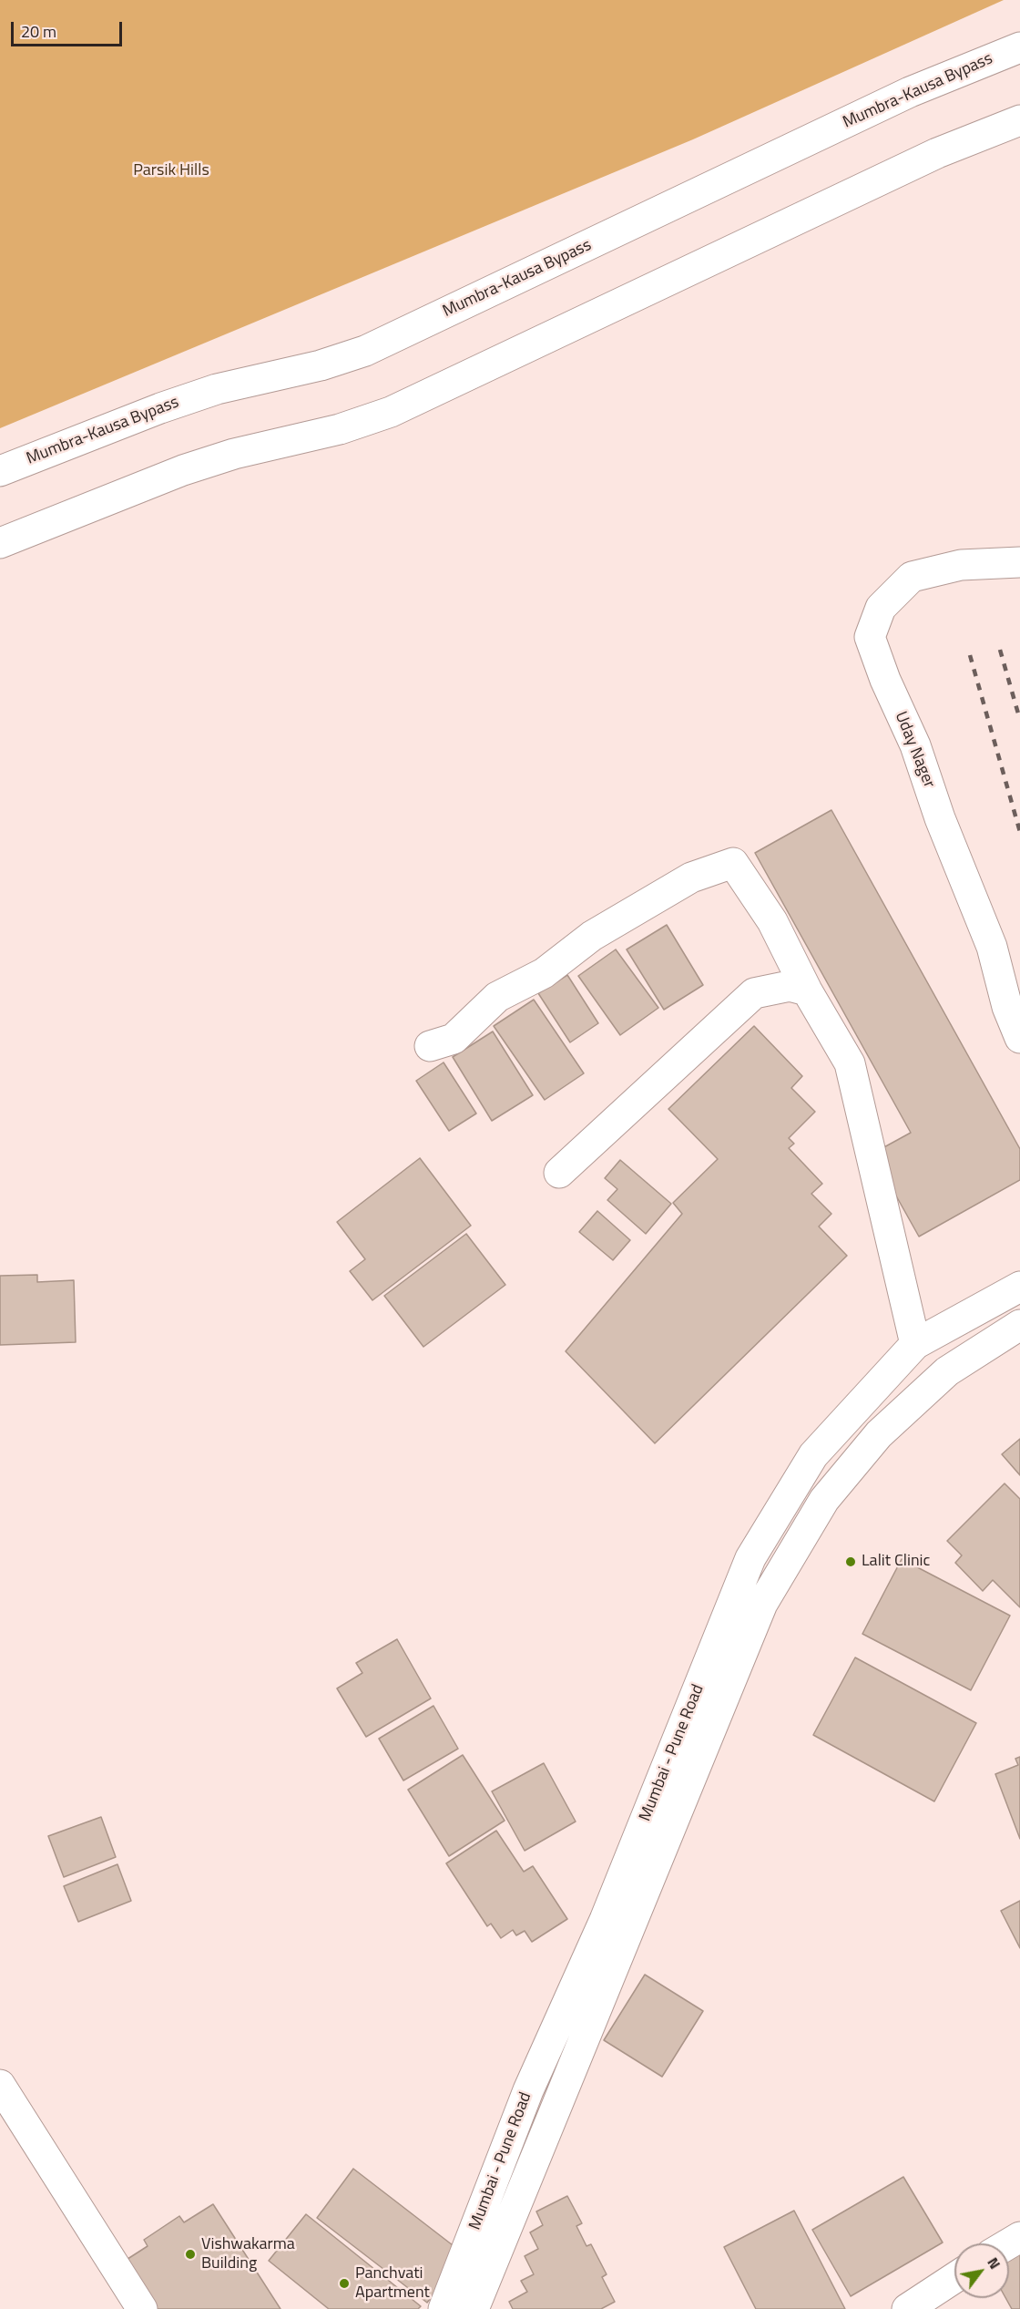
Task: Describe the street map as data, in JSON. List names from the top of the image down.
{
  "streets": {
    "main road": ["Mumbra-Kausa Bypass", "Uday Nager", "Mumbai - Pune Road"]
  },
  "parks": ["Parsik Hills"],
  "places": ["Lalit Clinic", "Vishwakarma Building", "Panchvati Apartment"],
  "scale_bar": "20 m",
  "north": "top right"
}
